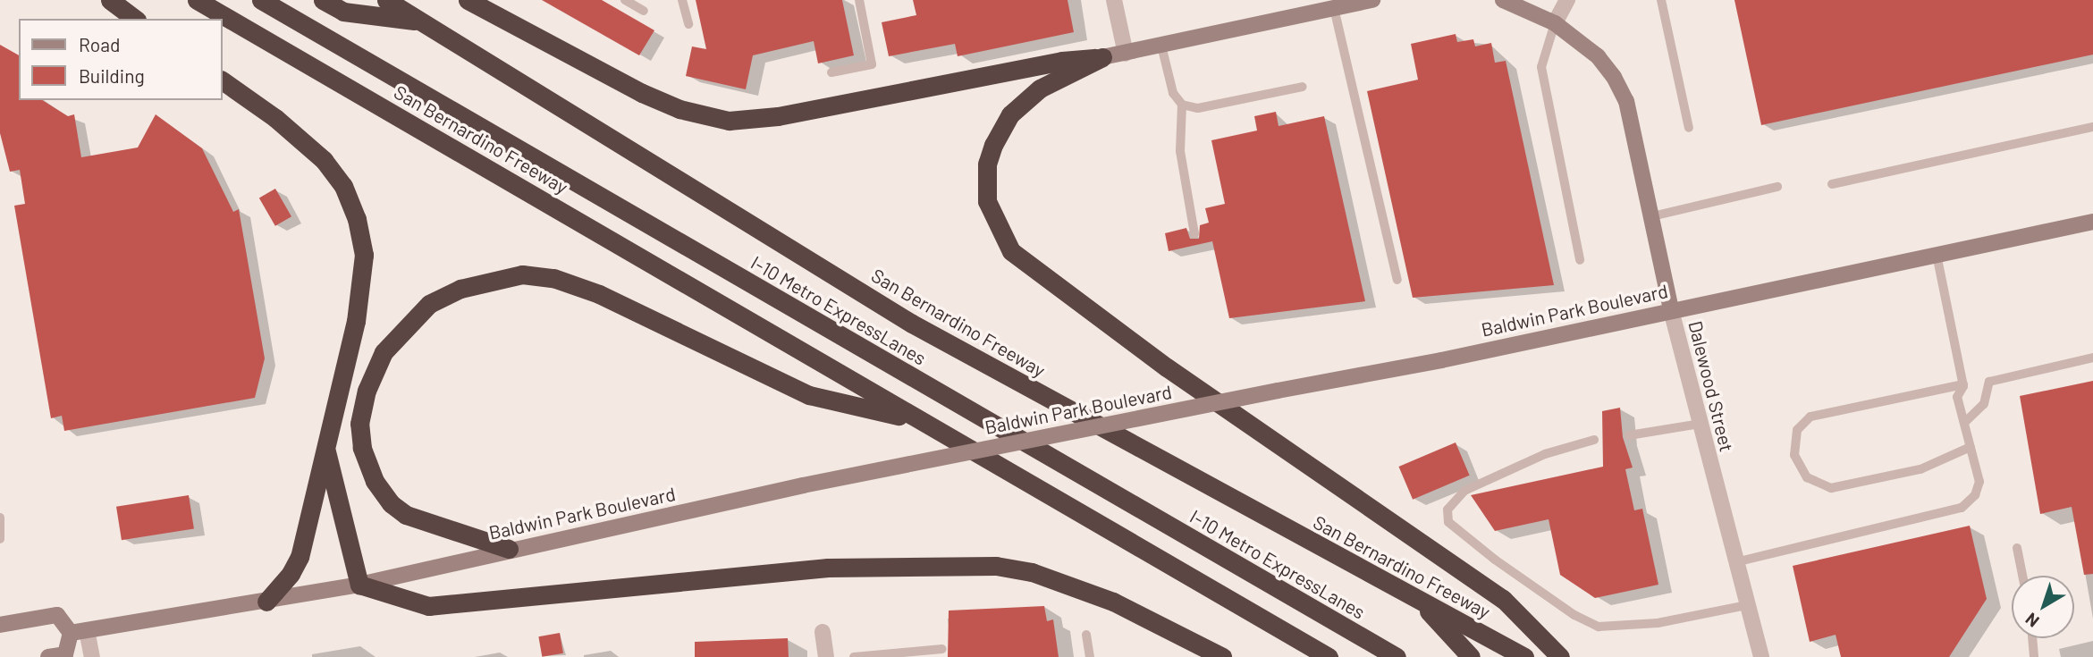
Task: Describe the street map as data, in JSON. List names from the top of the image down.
{
  "streets": {
    "highway": ["San Bernardino Freeway", "I-10 Metro ExpressLanes"],
    "main road": ["Baldwin Park Boulevard", "Dalewood Street"]
  },
  "crossings": [
    ["Baldwin Park Boulevard", "Dalewood Street"]
  ],
  "legend": ["Road", "Building"],
  "north": "bottom left"
}
